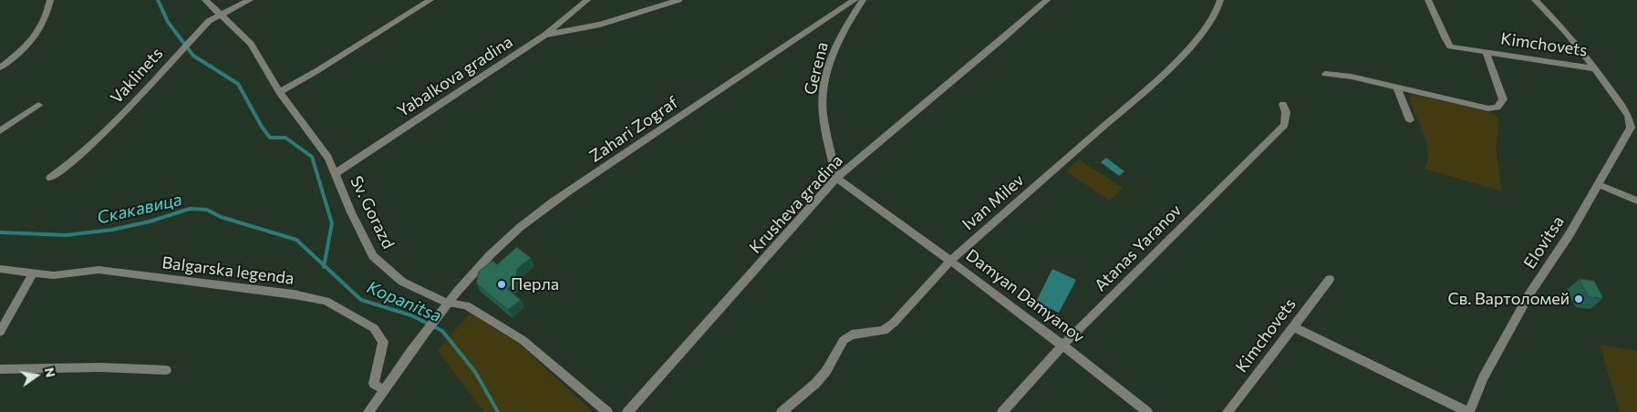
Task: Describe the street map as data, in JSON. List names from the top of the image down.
{
  "streets": {
    "street": [
      "Kimchovets",
      "Gerena",
      "Vaklinets",
      "Yabalkova gradina",
      "Zahari Zograf",
      "Ivan Milev",
      "Krusheva gradina",
      "Sv. Gorazd",
      "Elovitsa",
      "Atanas Yaranov",
      "Balgarska legenda",
      "Damyan Damyanov"
    ]
  },
  "crossings": [
    ["Gerena", "Krusheva gradina"],
    ["Gerena", "Damyan Damyanov"],
    ["Vaklinets", "Sv. Gorazd"],
    ["Yabalkova gradina", "Sv. Gorazd"],
    ["Zahari Zograf", "Sv. Gorazd"],
    ["Zahari Zograf", "Balgarska legenda"],
    ["Ivan Milev", "Damyan Damyanov"],
    ["Krusheva gradina", "Damyan Damyanov"],
    ["Atanas Yaranov", "Damyan Damyanov"]
  ],
  "water": ["Скакавица", "Kopanitsa"],
  "places": ["Перла", "Св. Вартоломей"],
  "north": "right"
}
